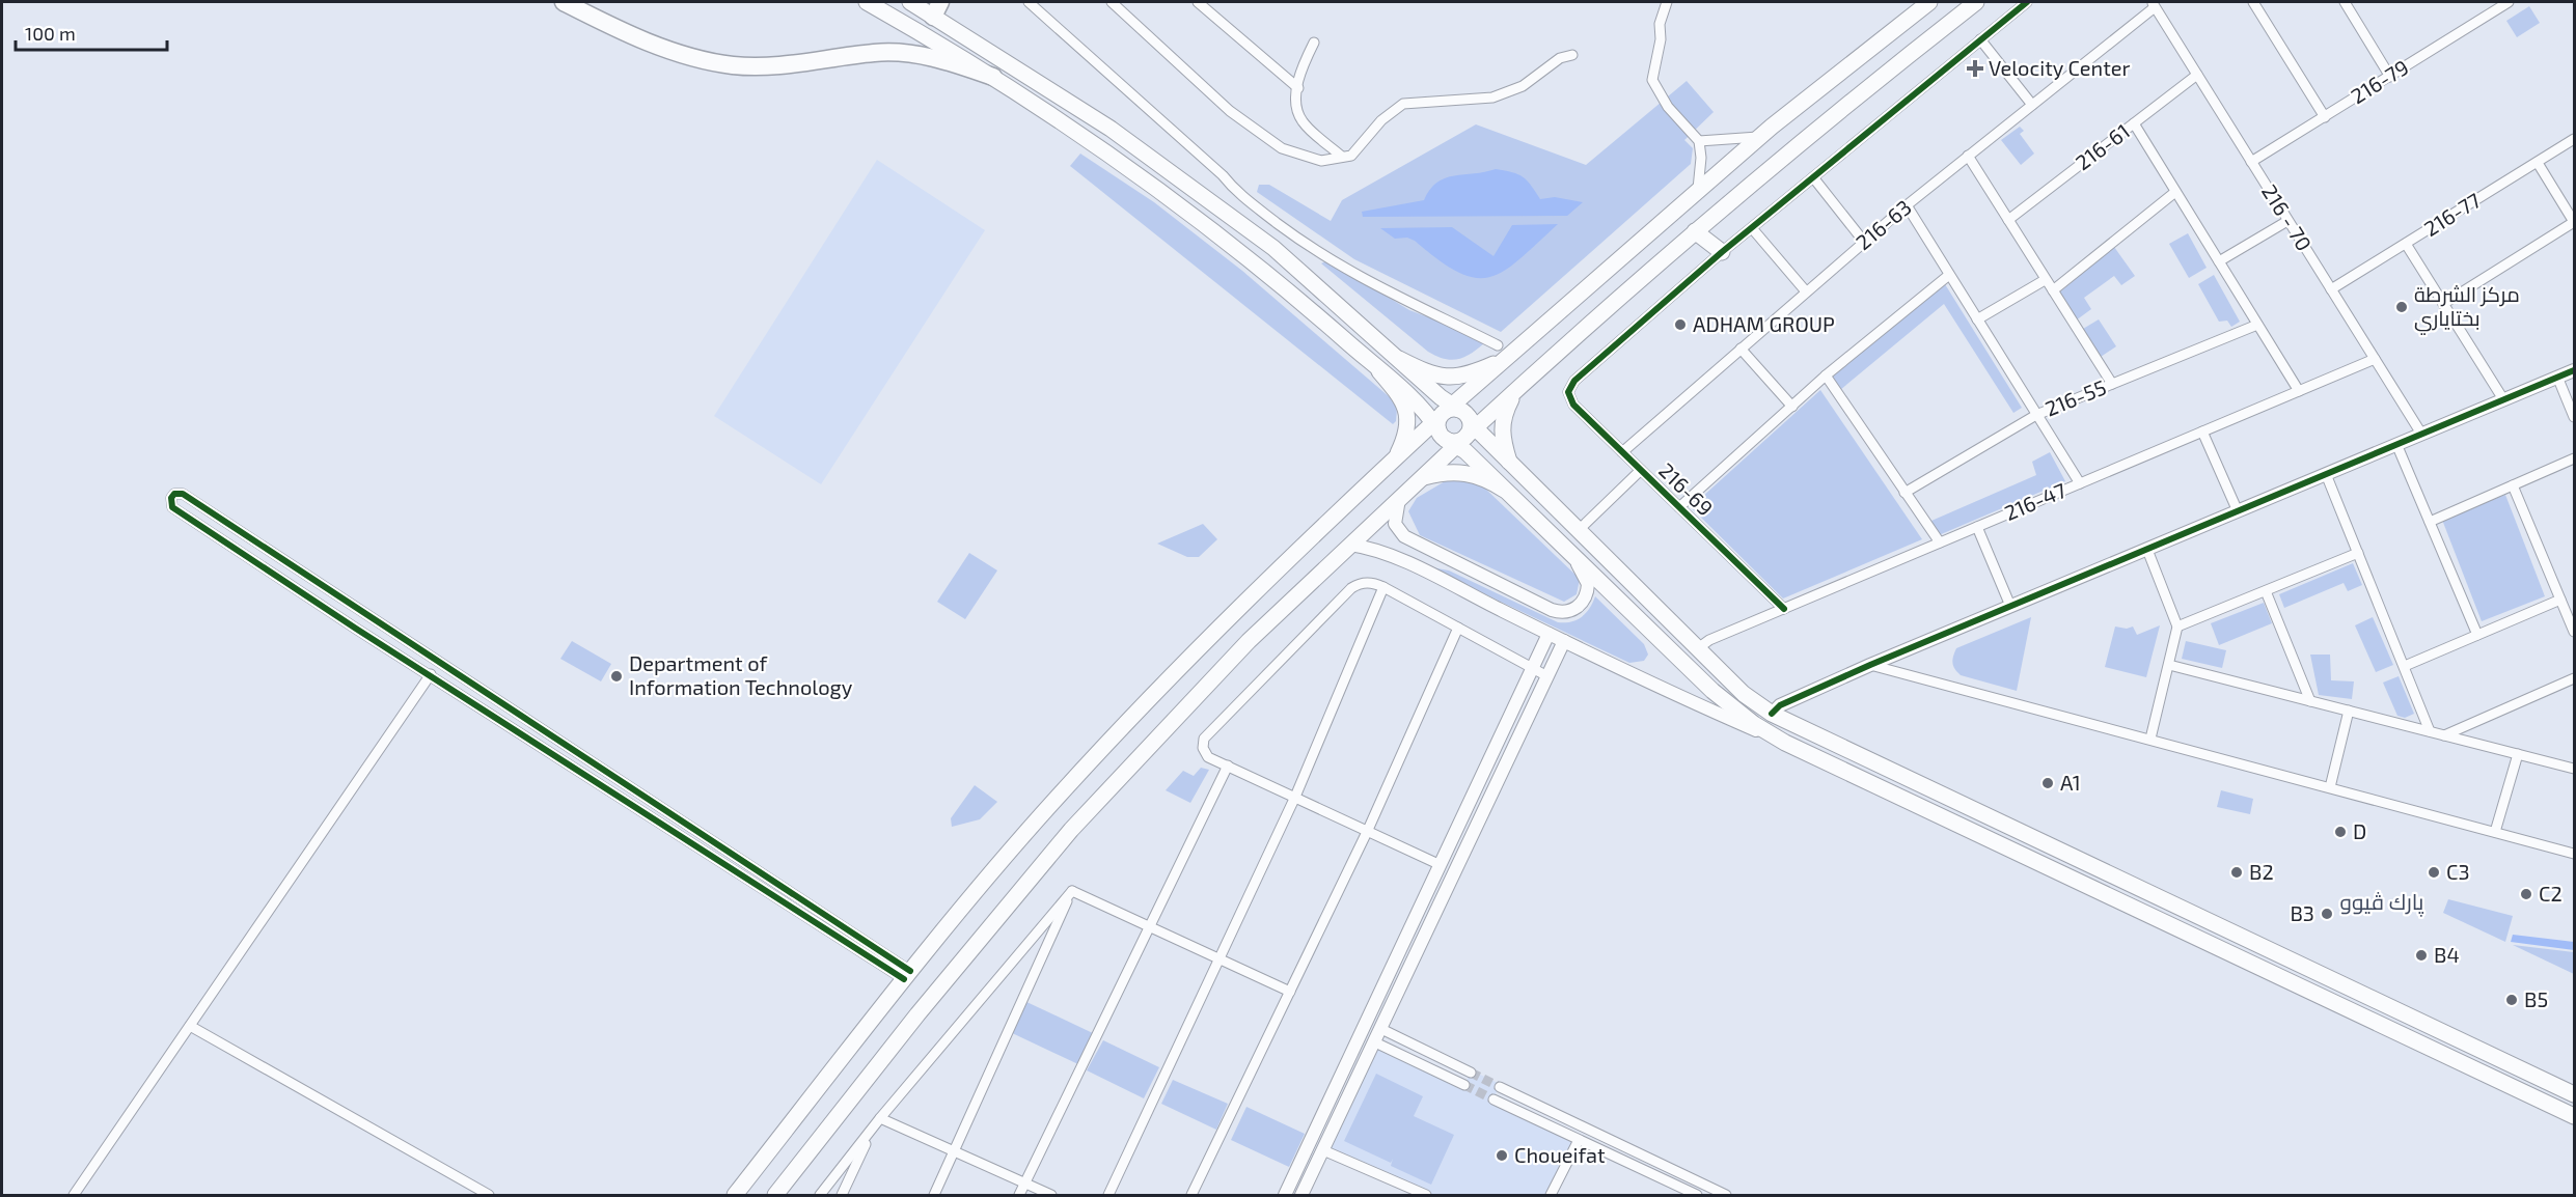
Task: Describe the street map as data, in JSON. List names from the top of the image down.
{
  "streets": {
    "street": [
      "216-79",
      "216-61",
      "216-77",
      "216 - 70",
      "216-63",
      "216-55",
      "216-69",
      "216-47"
    ]
  },
  "crossings": [
    ["216-79", "216 - 70"],
    ["216-61", "216 - 70"],
    ["216-77", "216 - 70"],
    ["216 - 70", "216-63"],
    ["216 - 70", "216-47"],
    ["216-63", "216-69"],
    ["216-69", "216-47"]
  ],
  "districts": ["پارك ڤیوو"],
  "places": {
    "health": ["Velocity Center"],
    "other": [
      "مركز الشرطة بختاياري",
      "ADHAM GROUP",
      "Department of Information Technology",
      "A1",
      "D",
      "B2",
      "C3",
      "C2",
      "B3",
      "B4",
      "B5",
      "Choueifat"
    ]
  },
  "scale_bar": "100 m"
}
